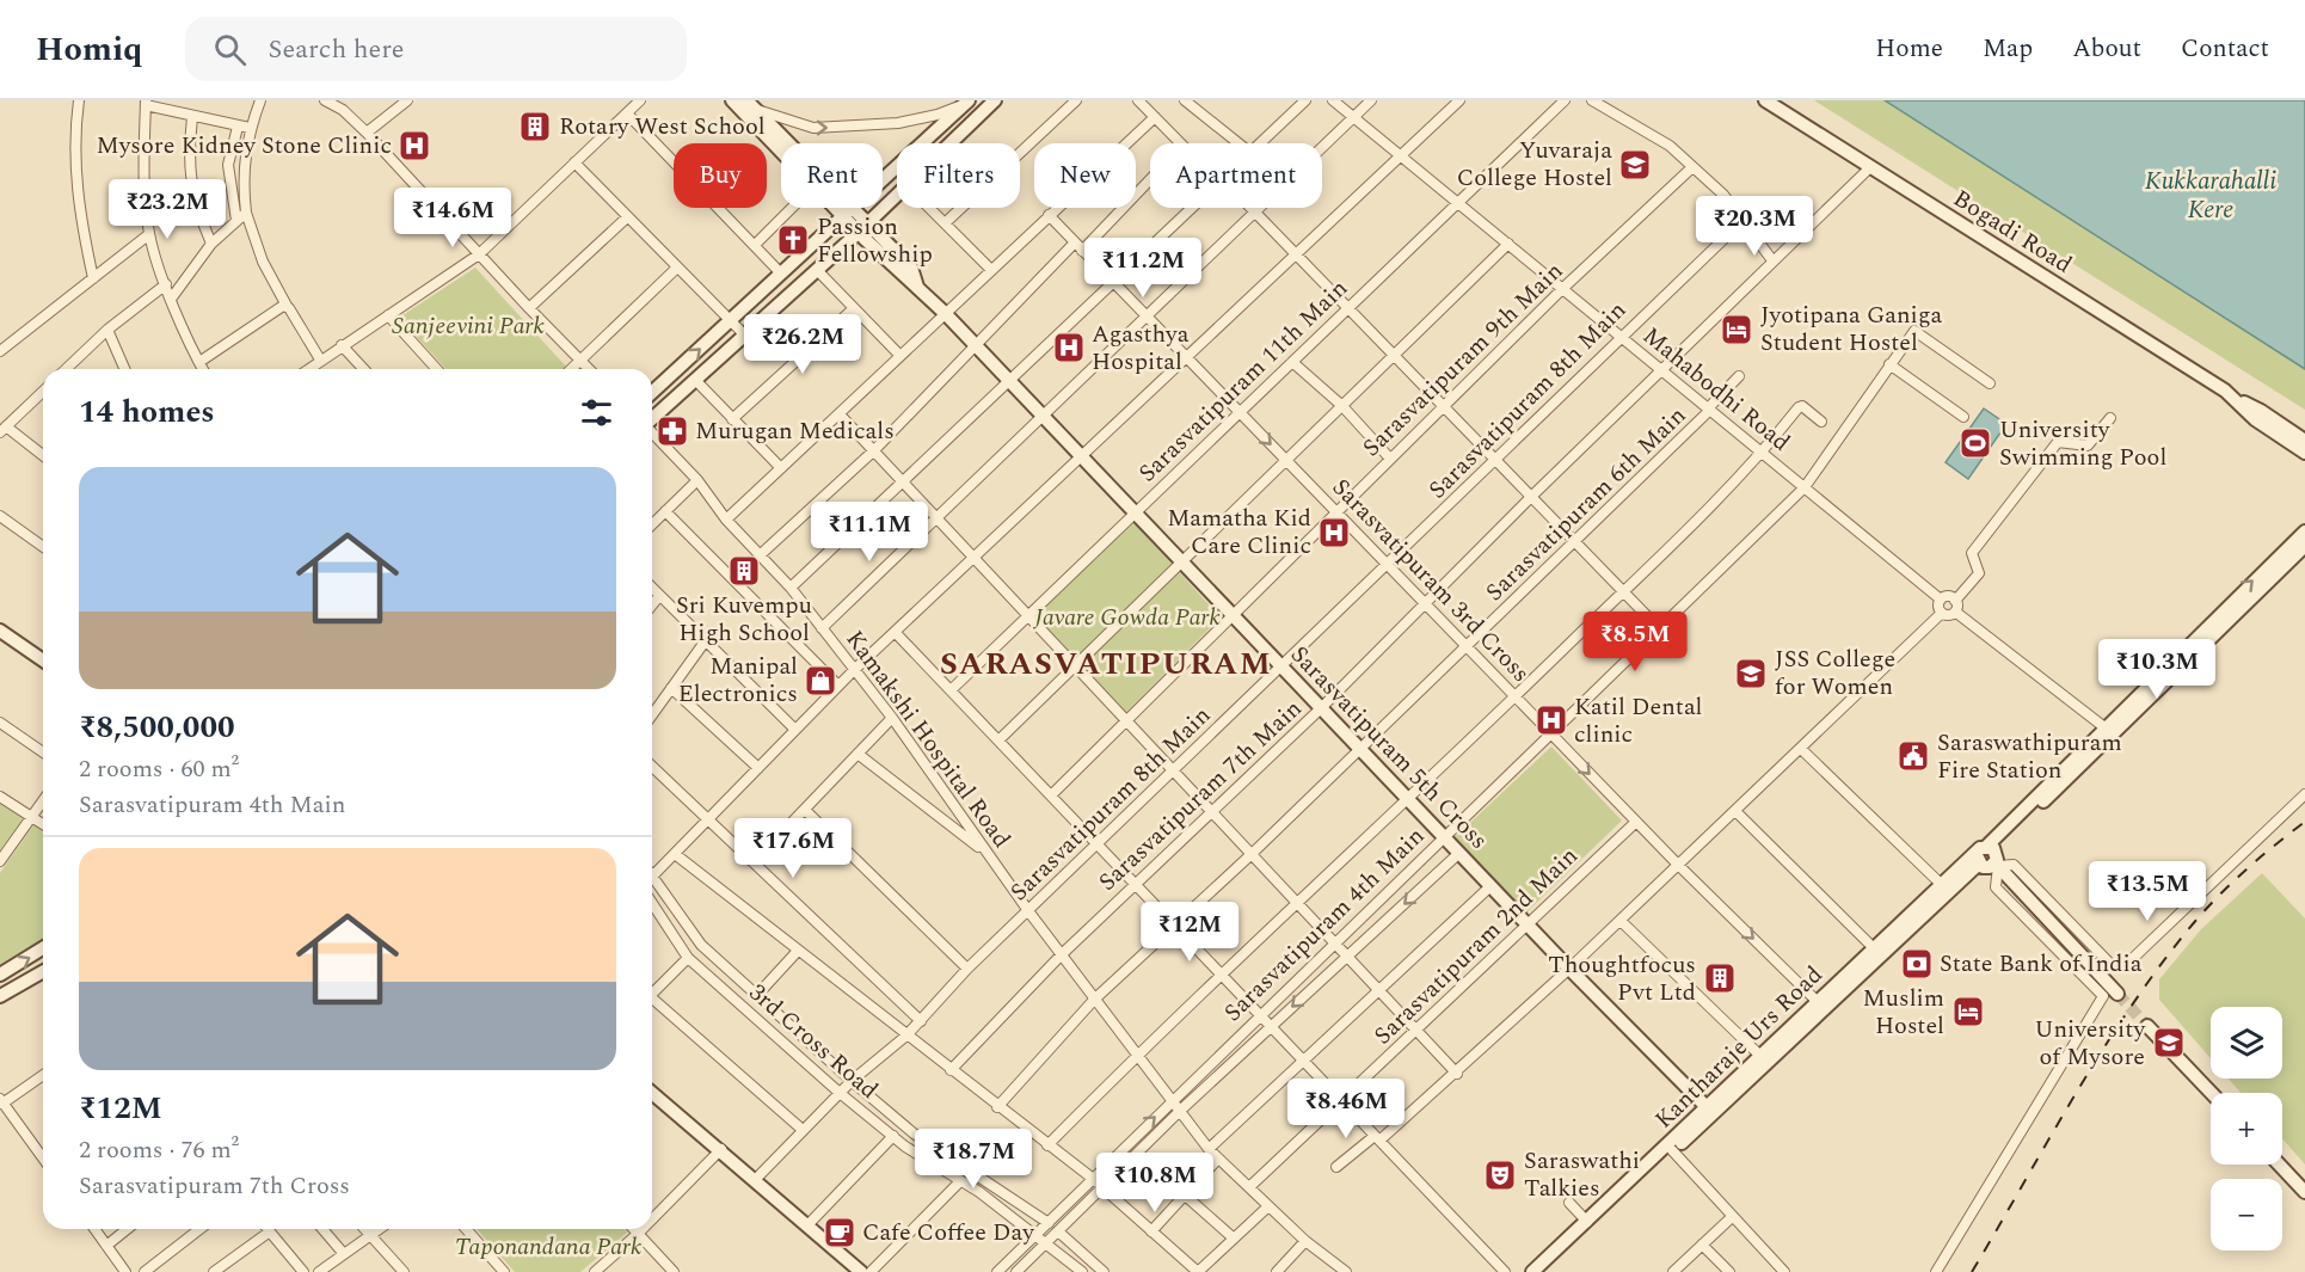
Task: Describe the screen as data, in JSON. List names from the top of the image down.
{
  "streets": {
    "street": [
      "Bogadi Road",
      "Sarasvatipuram 9th Main",
      "Sarasvatipuram 11th Main",
      "Mahabodhi Road",
      "Sarasvatipuram 8th Main",
      "Sarasvatipuram 6th Main",
      "Sarasvatipuram 3rd Cross",
      "Kamakshi Hospital Road",
      "Sarasvatipuram 5th Cross",
      "Sarasvatipuram 7th Main",
      "Sarasvatipuram 4th Main",
      "Sarasvatipuram 2nd Main",
      "3rd Cross Road",
      "Kantharaje Urs Road"
    ]
  },
  "crossings": [
    ["Bogadi Road", "Sarasvatipuram 7th Main"],
    ["Sarasvatipuram 9th Main", "Mahabodhi Road"],
    ["Sarasvatipuram 9th Main", "Sarasvatipuram 3rd Cross"],
    ["Sarasvatipuram 9th Main", "Sarasvatipuram 5th Cross"],
    ["Sarasvatipuram 11th Main", "Mahabodhi Road"],
    ["Sarasvatipuram 11th Main", "Sarasvatipuram 3rd Cross"],
    ["Sarasvatipuram 11th Main", "Sarasvatipuram 5th Cross"],
    ["Mahabodhi Road", "Sarasvatipuram 8th Main"],
    ["Mahabodhi Road", "Sarasvatipuram 6th Main"],
    ["Mahabodhi Road", "Sarasvatipuram 7th Main"],
    ["Mahabodhi Road", "Sarasvatipuram 4th Main"],
    ["Sarasvatipuram 8th Main", "Sarasvatipuram 3rd Cross"],
    ["Sarasvatipuram 8th Main", "Kamakshi Hospital Road"],
    ["Sarasvatipuram 8th Main", "Sarasvatipuram 5th Cross"],
    ["Sarasvatipuram 8th Main", "3rd Cross Road"],
    ["Sarasvatipuram 6th Main", "Sarasvatipuram 3rd Cross"],
    ["Sarasvatipuram 6th Main", "Kamakshi Hospital Road"],
    ["Sarasvatipuram 6th Main", "Sarasvatipuram 5th Cross"],
    ["Sarasvatipuram 3rd Cross", "Sarasvatipuram 7th Main"],
    ["Sarasvatipuram 3rd Cross", "Sarasvatipuram 4th Main"],
    ["Sarasvatipuram 3rd Cross", "Sarasvatipuram 2nd Main"],
    ["Sarasvatipuram 3rd Cross", "Kantharaje Urs Road"],
    ["Kamakshi Hospital Road", "Sarasvatipuram 7th Main"],
    ["Kamakshi Hospital Road", "Sarasvatipuram 4th Main"],
    ["Kamakshi Hospital Road", "Sarasvatipuram 2nd Main"],
    ["Sarasvatipuram 5th Cross", "Sarasvatipuram 7th Main"],
    ["Sarasvatipuram 5th Cross", "Sarasvatipuram 4th Main"],
    ["Sarasvatipuram 5th Cross", "Sarasvatipuram 2nd Main"],
    ["Sarasvatipuram 5th Cross", "Kantharaje Urs Road"],
    ["Sarasvatipuram 4th Main", "3rd Cross Road"]
  ],
  "districts": ["SARASVATIPURAM"],
  "water": ["Kukkarahalli Kere"],
  "parks": ["Sanjeevini Park", "Javare Gowda Park", "Taponandana Park"],
  "places": {
    "building": ["Rotary West School", "Sri Kuvempu High School", "Thoughtfocus Pvt Ltd"],
    "hospital": [
      "Mysore Kidney Stone Clinic",
      "Agasthya Hospital",
      "Mamatha Kid Care Clinic",
      "Katil Dental clinic"
    ],
    "school or university": ["Yuvaraja College Hostel", "JSS College for Women", "University of Mysore"],
    "church": ["Passion Fellowship"],
    "hotel": ["Jyotipana Ganiga Student Hostel", "Muslim Hostel"],
    "pharmacy": ["Murugan Medicals"],
    "sports": ["University Swimming Pool"],
    "shop": ["Manipal Electronics"],
    "public building": ["Saraswathipuram Fire Station"],
    "bank": ["State Bank of India"],
    "theatre": ["Saraswathi Talkies"],
    "cafe": ["Cafe Coffee Day"]
  },
  "page": {
    "header": "Homiq",
    "search": "Search here",
    "nav": [
      "Home",
      "Map",
      "About",
      "Contact"
    ],
    "chip": [
      "Buy",
      "Rent",
      "Filters",
      "New",
      "Apartment"
    ],
    "price": [
      "₹23.2M",
      "₹14.6M",
      "₹20.3M",
      "₹11.2M",
      "₹26.2M",
      "₹11.1M",
      "₹8.5M",
      "₹10.3M",
      "₹17.6M",
      "₹13.5M",
      "₹12M",
      "₹8.46M",
      "₹18.7M",
      "₹10.8M"
    ],
    "heading": "14 homes",
    "list": [
      {
        "name": "₹8,500,000",
        "note": "2 rooms · 60 m² · Sarasvatipuram 4th Main"
      },
      {
        "name": "₹12M",
        "note": "2 rooms · 76 m² · Sarasvatipuram 7th Cross"
      }
    ],
    "map_buttons": ["+", "−"]
  }
}
